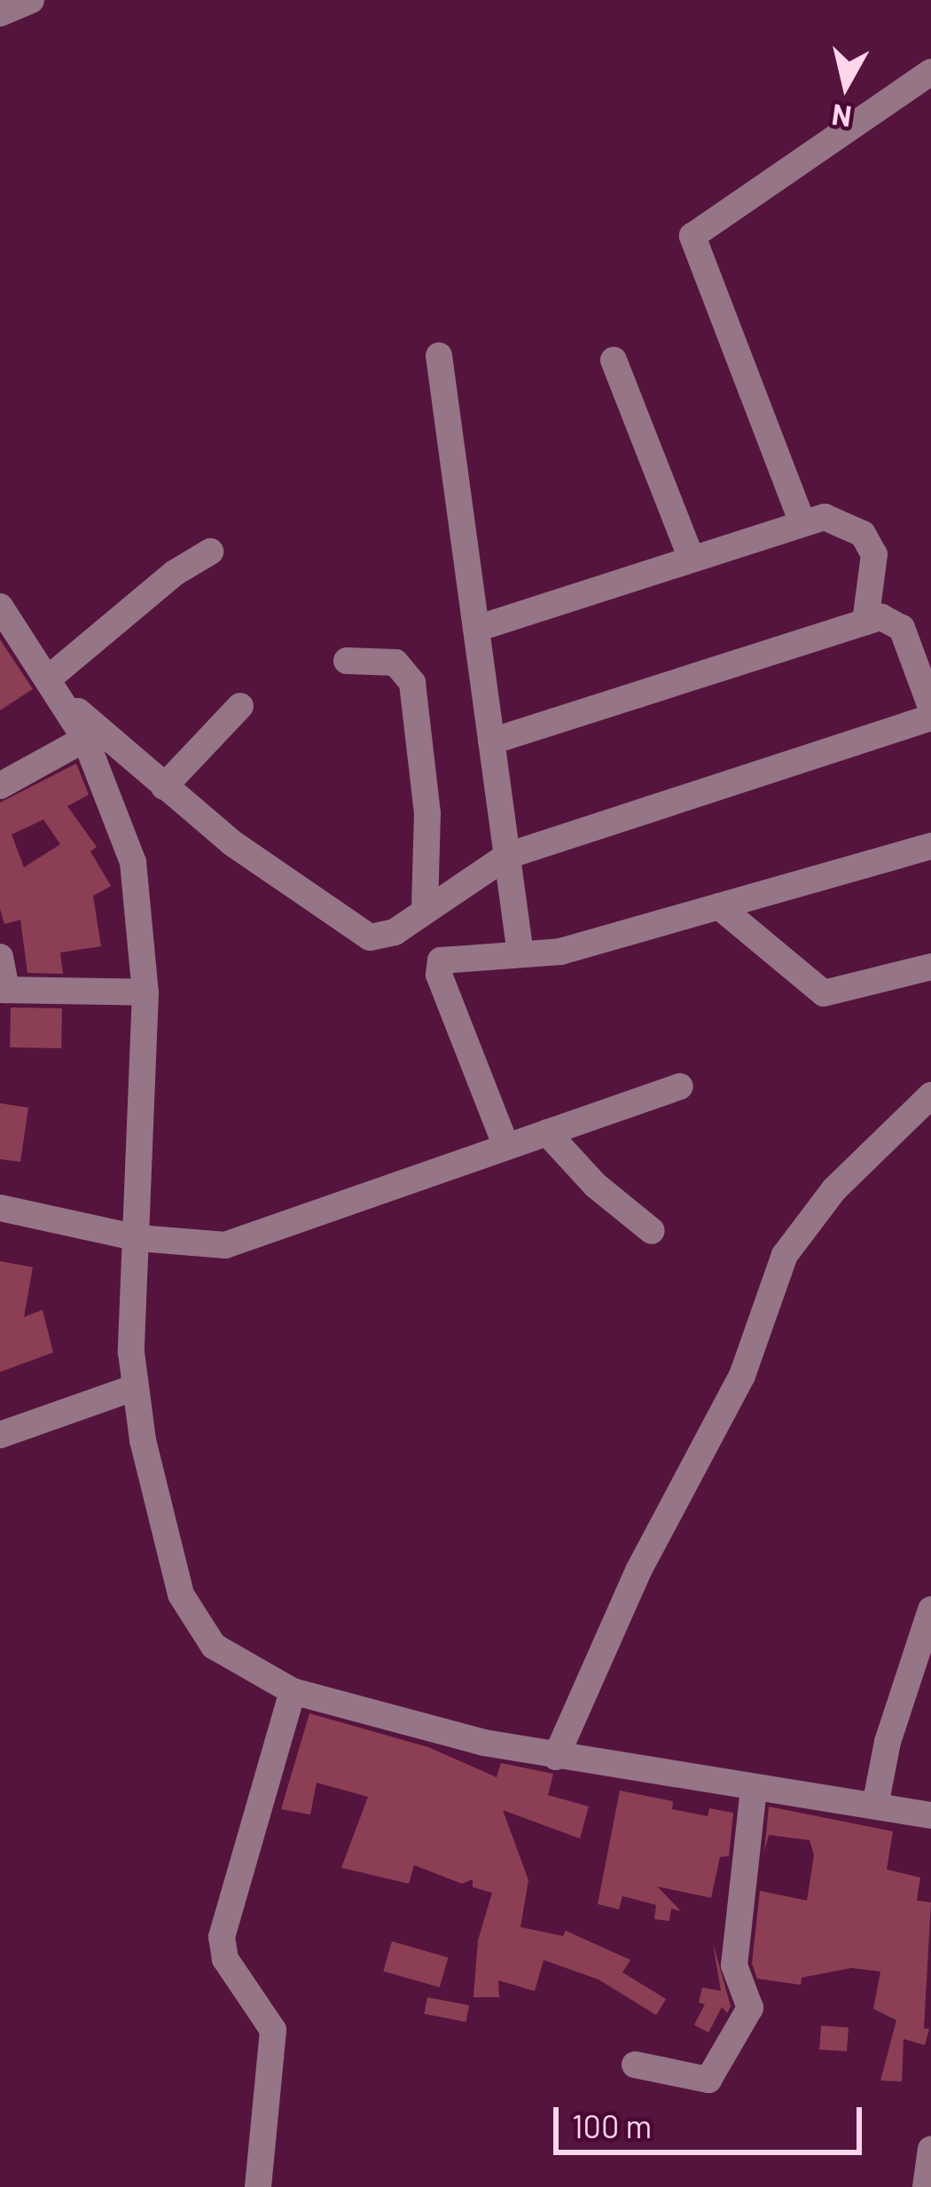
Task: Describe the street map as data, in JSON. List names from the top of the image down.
{
  "scale_bar": "100 m",
  "north": "bottom"
}
